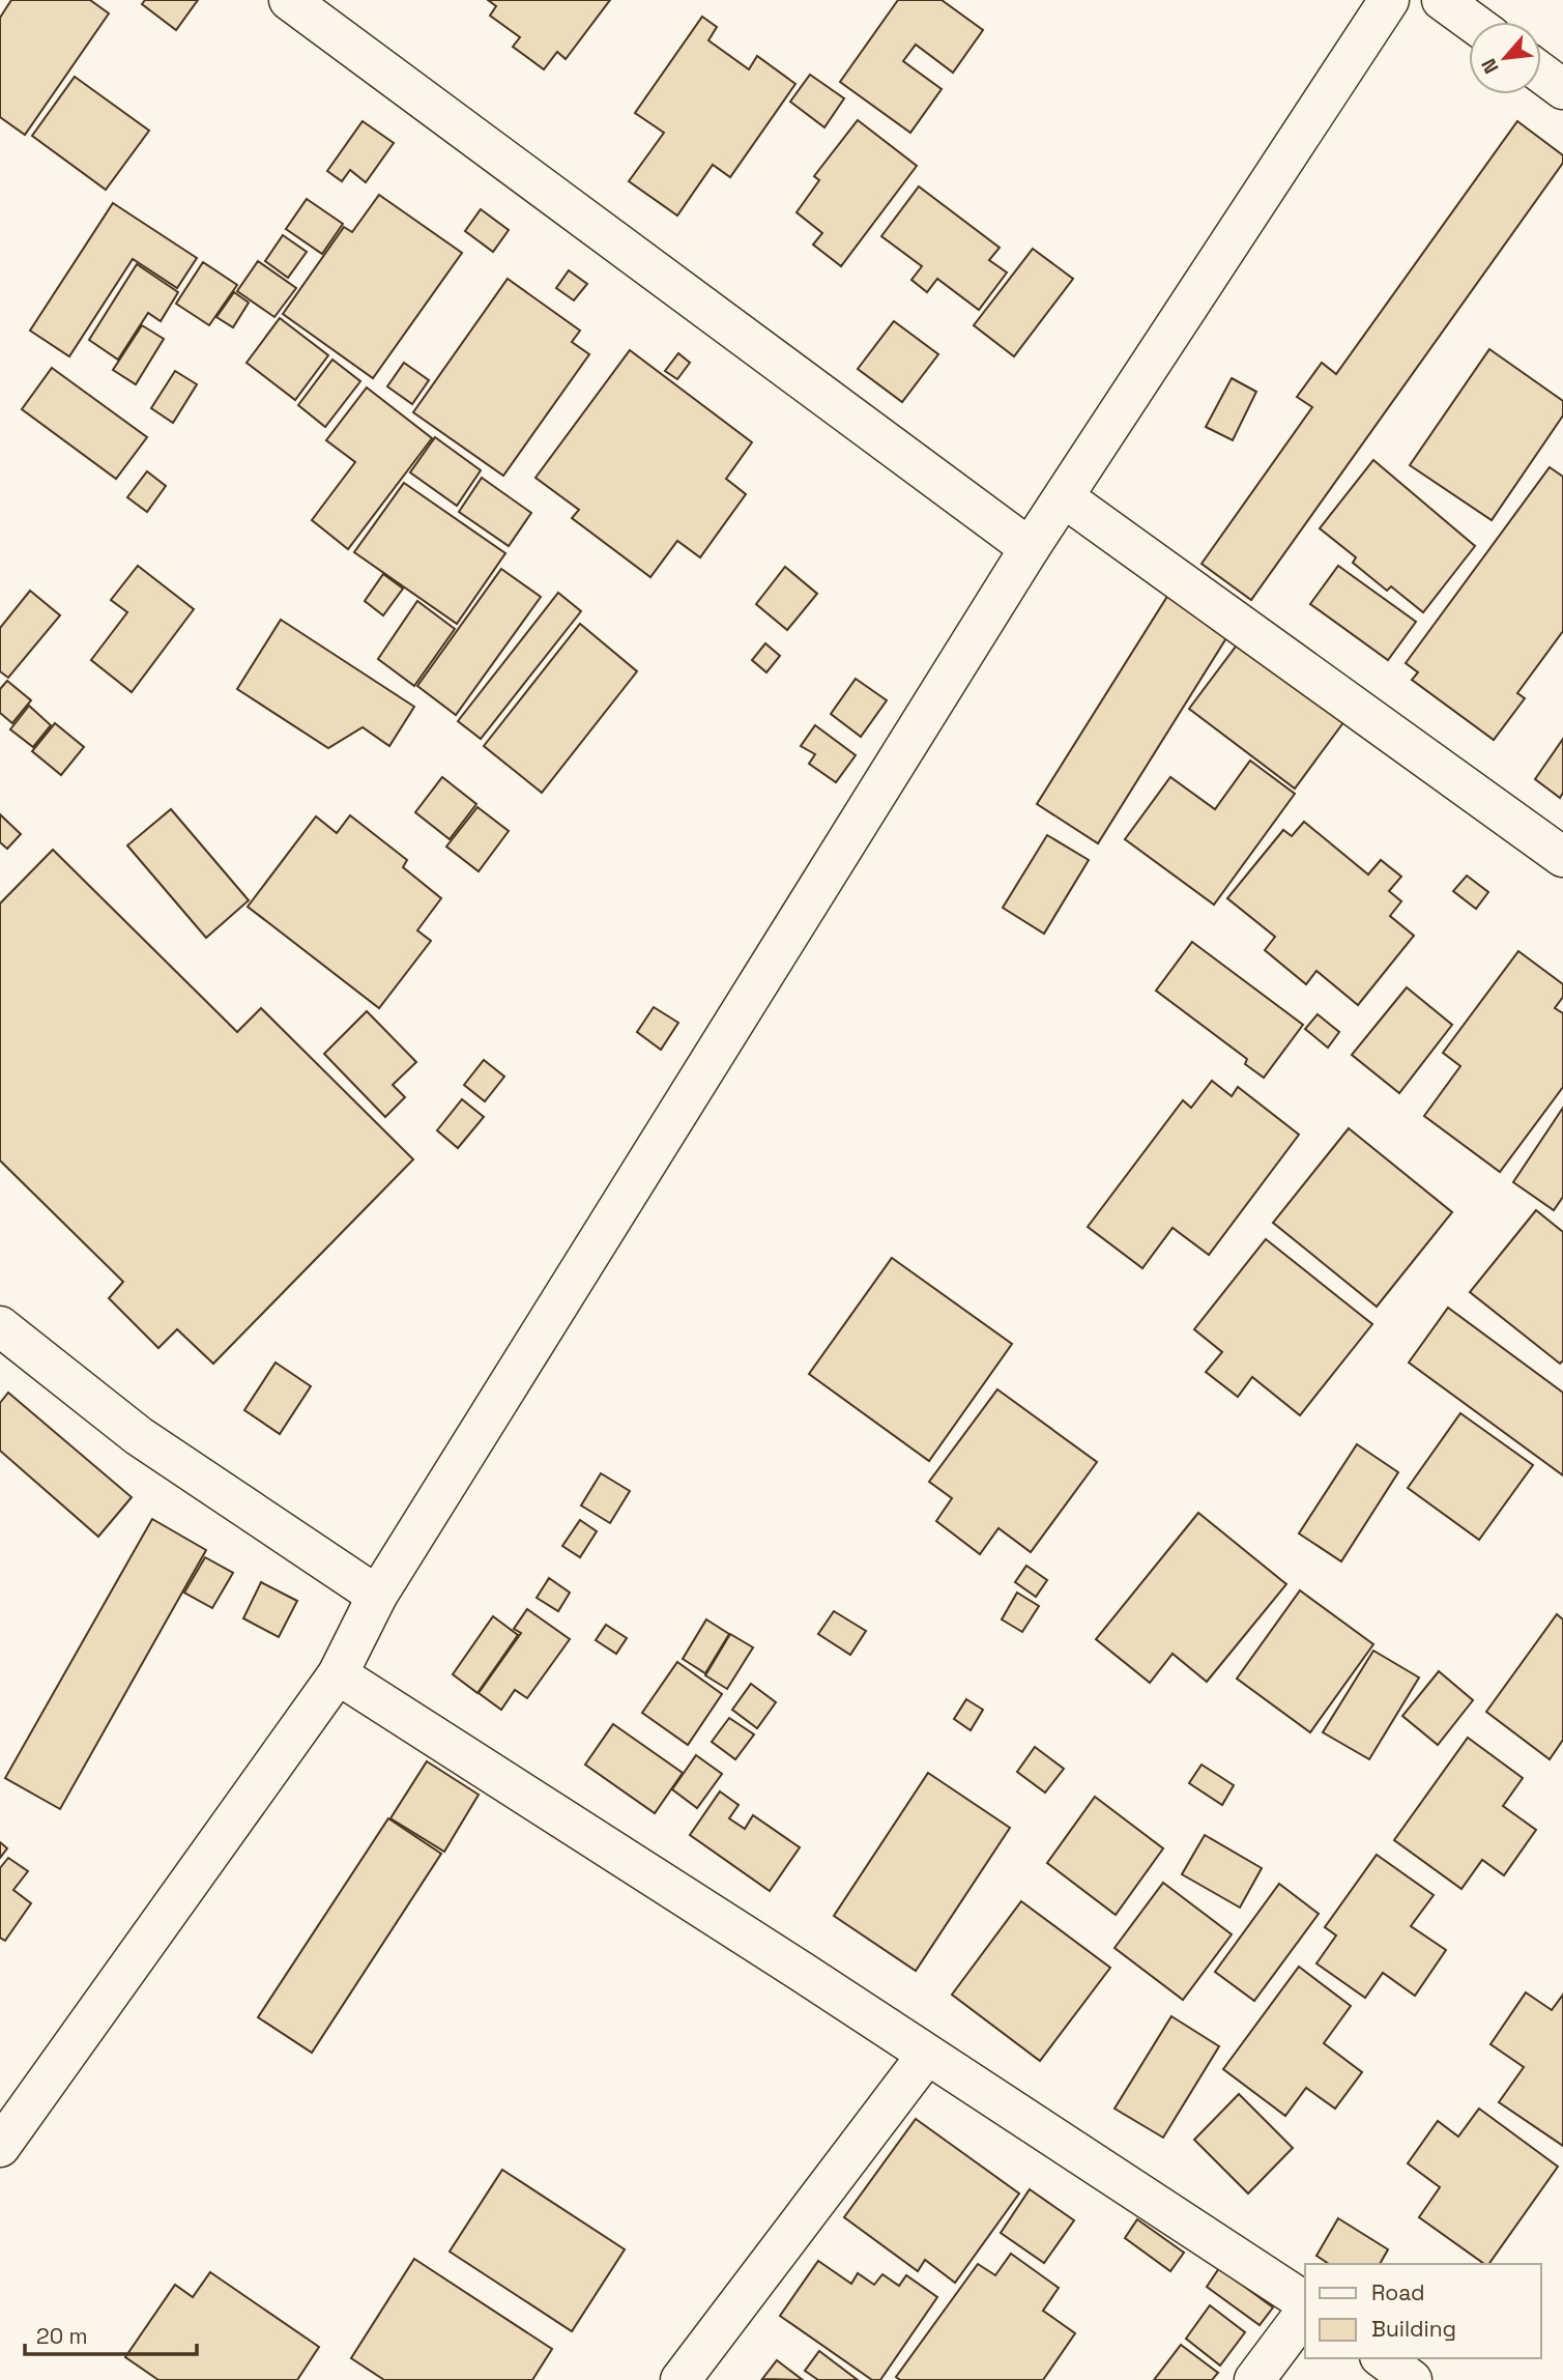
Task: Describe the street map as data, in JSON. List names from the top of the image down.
{
  "legend": ["Road", "Building"],
  "scale_bar": "20 m",
  "north": "bottom left"
}
